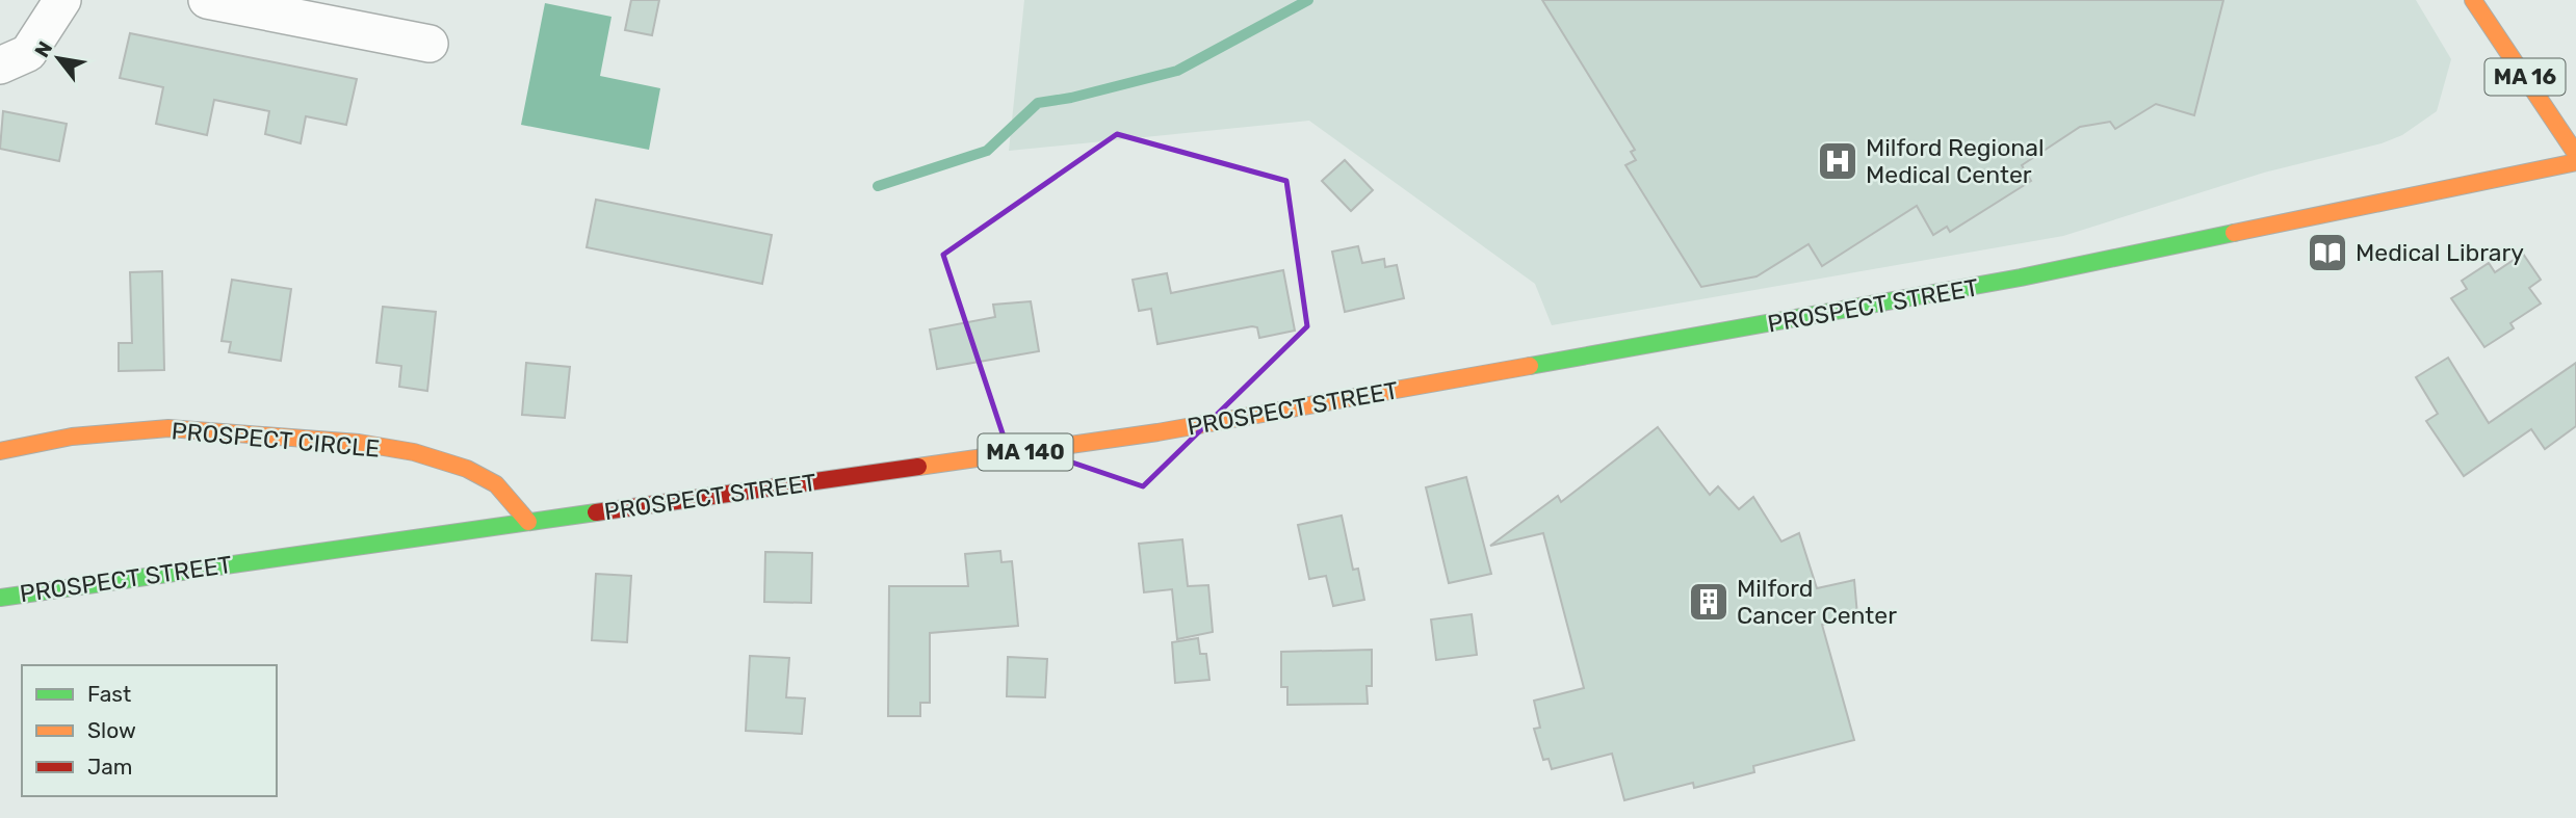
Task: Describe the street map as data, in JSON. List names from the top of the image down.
{
  "streets": {
    "main road": [
      "MA 16",
      "PROSPECT STREET",
      "PROSPECT CIRCLE",
      "MA 140"
    ]
  },
  "crossings": [
    ["PROSPECT STREET", "PROSPECT CIRCLE"]
  ],
  "places": {
    "hospital": ["Milford Regional Medical Center"],
    "library": ["Medical Library"],
    "building": ["Milford Cancer Center"]
  },
  "legend": ["Fast", "Slow", "Jam"],
  "north": "top left"
}
